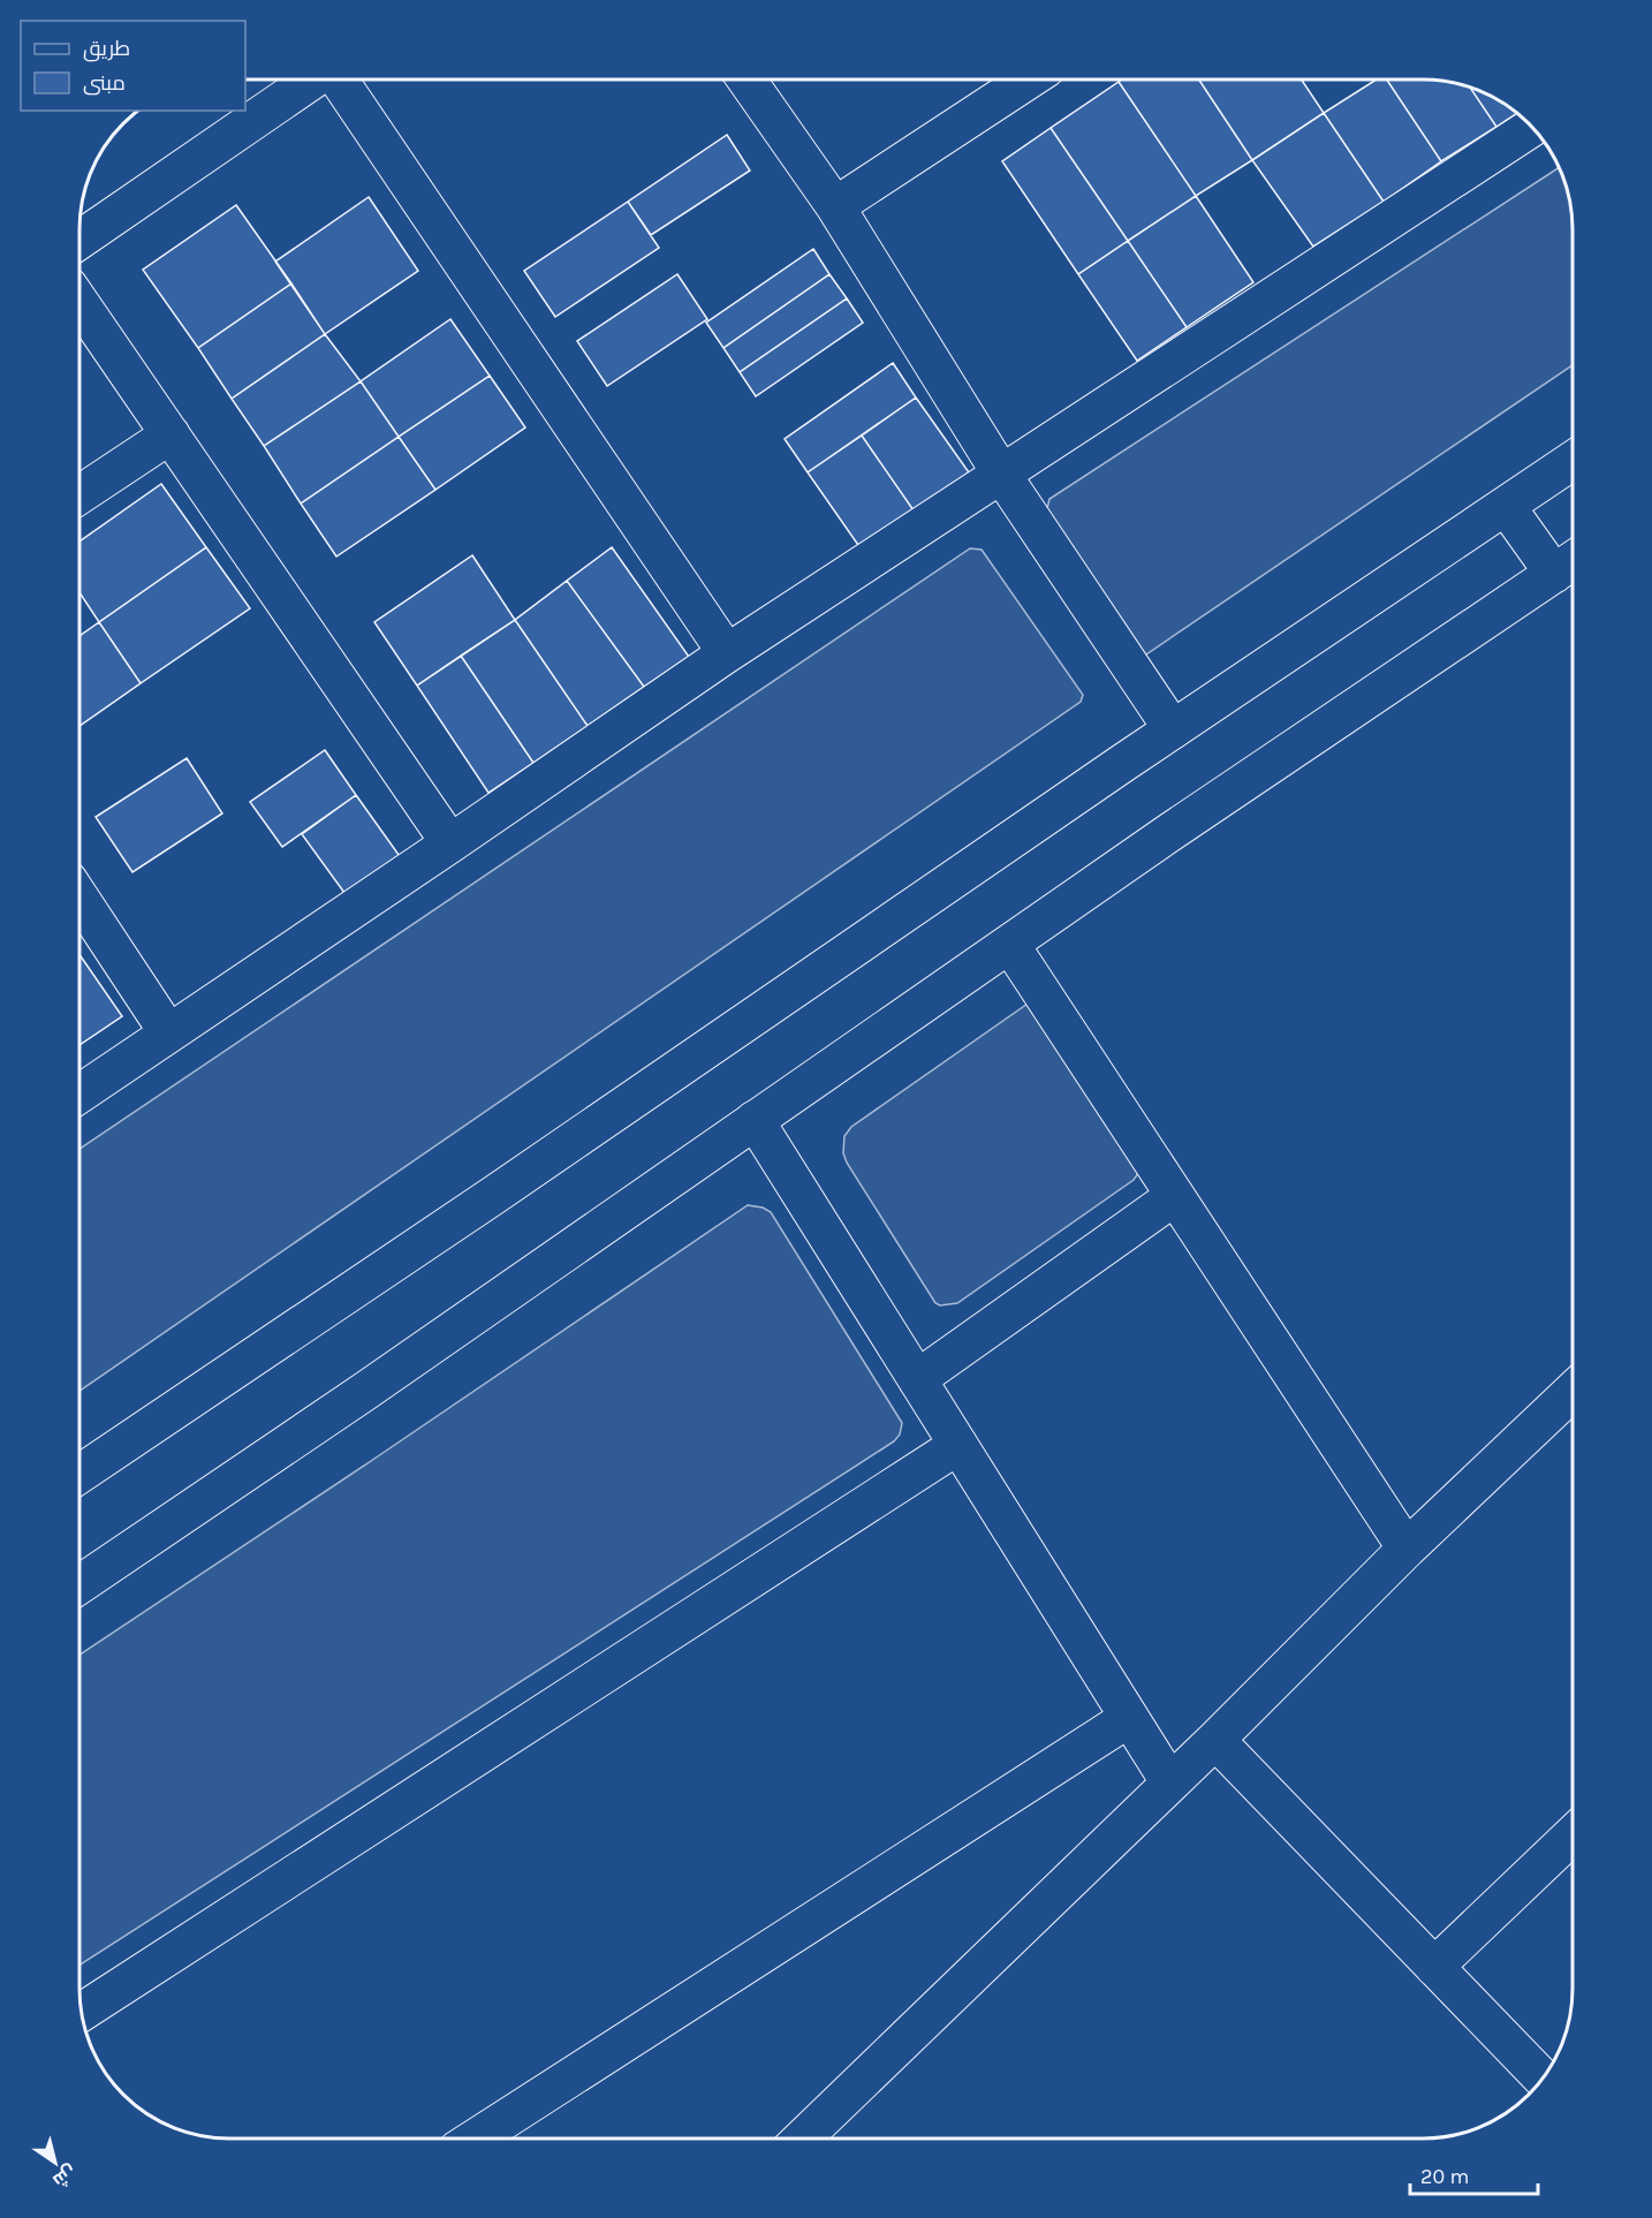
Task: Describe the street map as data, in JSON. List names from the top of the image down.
{
  "legend": ["طريق", "مبنى"],
  "scale_bar": "20 m",
  "north": "bottom right"
}
